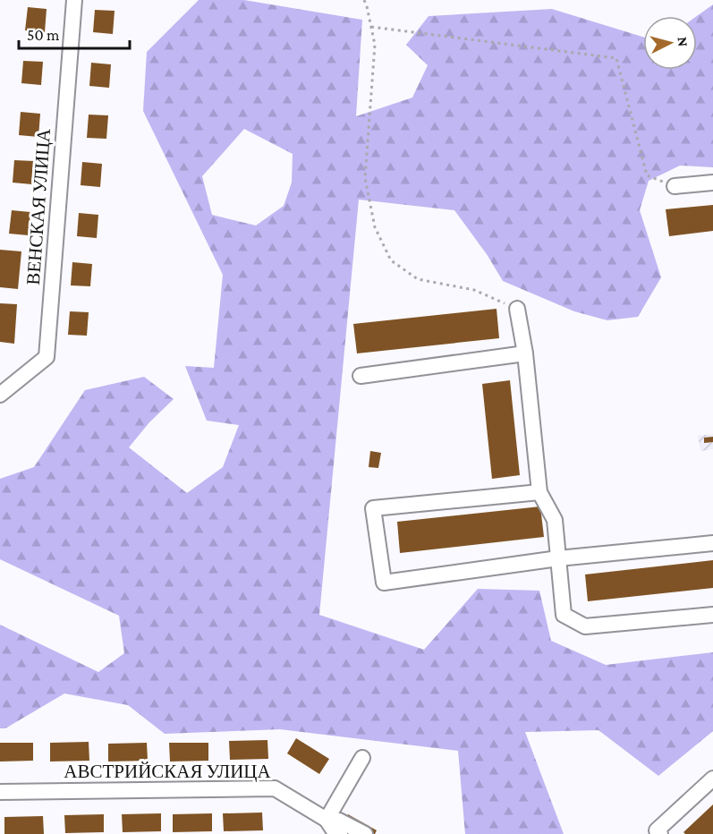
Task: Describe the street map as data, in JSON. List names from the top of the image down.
{
  "streets": {
    "street": ["ВЕНСКАЯ УЛИЦА", "АВСТРИЙСКАЯ УЛИЦА"]
  },
  "scale_bar": "50 m",
  "north": "right"
}
